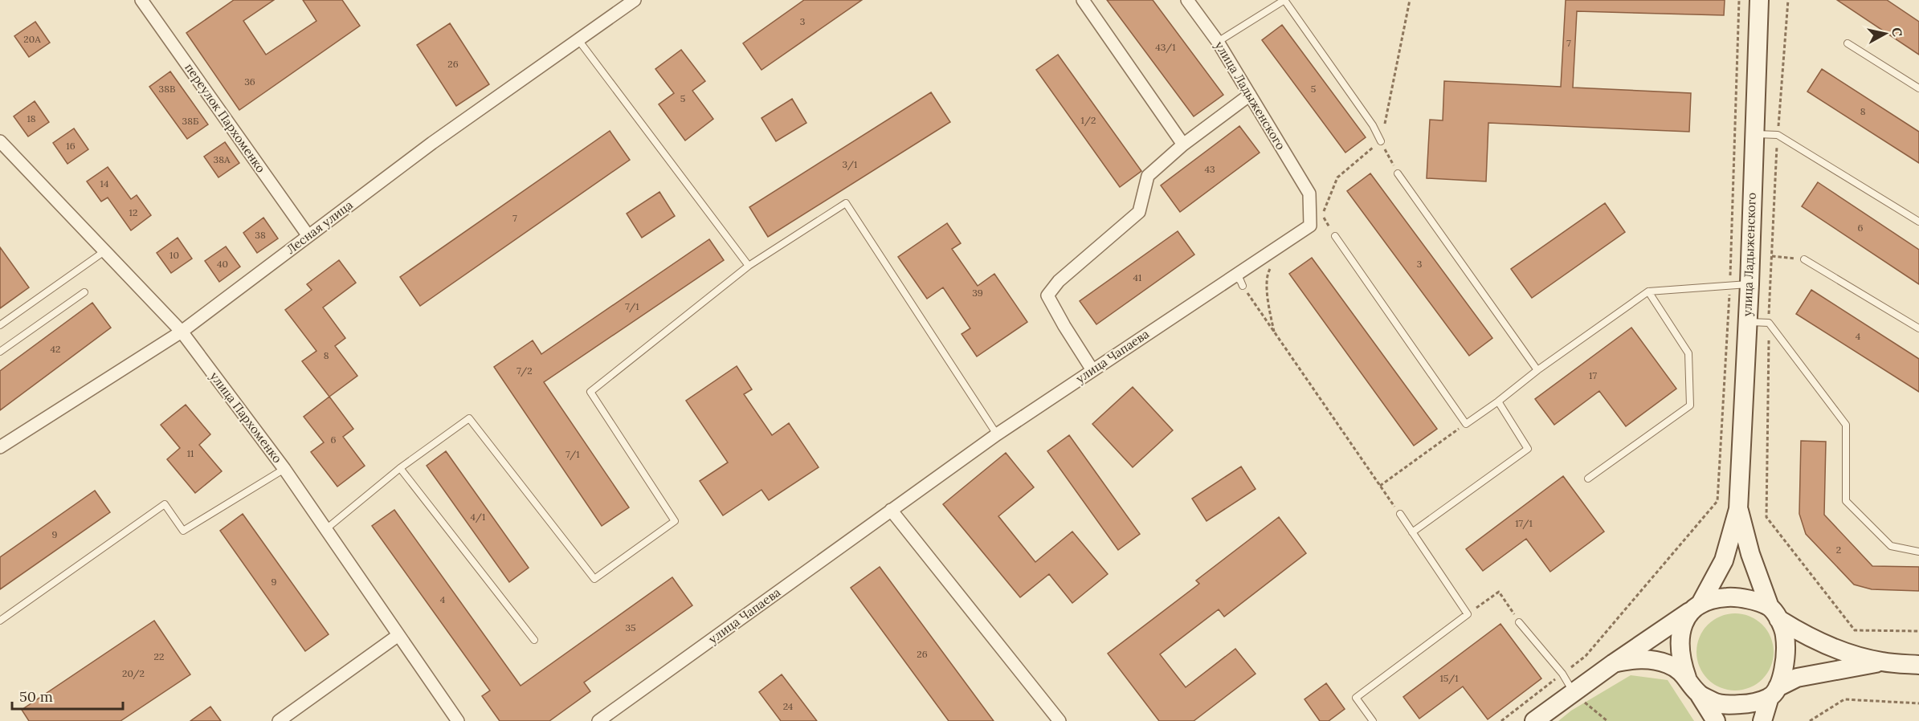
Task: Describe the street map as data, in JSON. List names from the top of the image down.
{
  "streets": {
    "street": [
      "улица Ладыженского",
      "переулок Пархоменко",
      "Лесная улица",
      "улица Чапаева",
      "улица Пархоменко"
    ]
  },
  "crossings": [
    ["улица Ладыженского", "улица Чапаева"],
    ["переулок Пархоменко", "Лесная улица"],
    ["Лесная улица", "улица Пархоменко"]
  ],
  "house_numbers": [
    "3",
    "20А",
    "7",
    "43/1",
    "26",
    "36",
    "38В",
    "5",
    "5",
    "8",
    "18",
    "1/2",
    "38Б",
    "16",
    "38А",
    "3/1",
    "43",
    "14",
    "12",
    "7",
    "6",
    "38",
    "10",
    "40",
    "3",
    "41",
    "39",
    "7/1",
    "4",
    "42",
    "8",
    "7/2",
    "17",
    "6",
    "11",
    "7/1",
    "4/1",
    "17/1",
    "9",
    "2",
    "9",
    "4",
    "35",
    "26",
    "22",
    "20/2",
    "15/1",
    "24"
  ],
  "scale_bar": "50 m",
  "north": "right"
}
